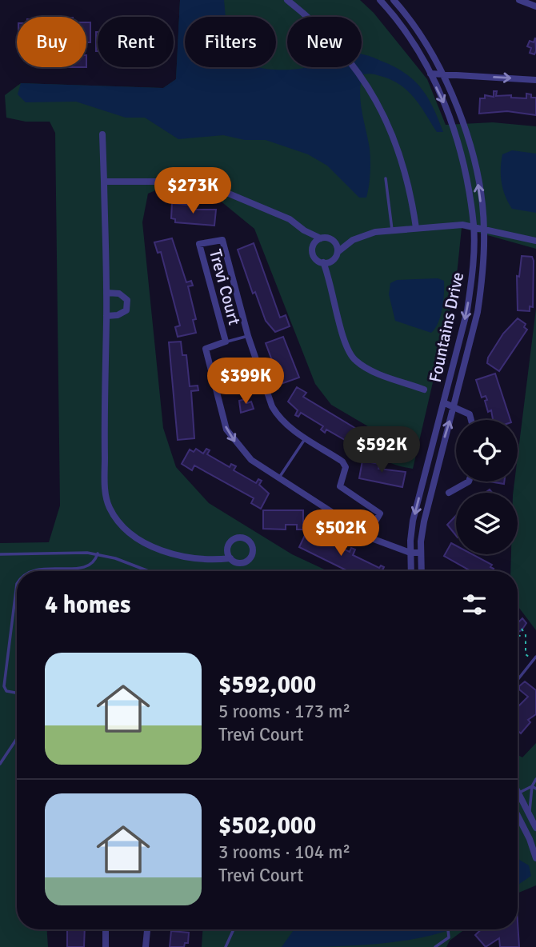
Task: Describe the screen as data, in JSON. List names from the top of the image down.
{
  "streets": {
    "street": ["Trevi Court", "Fountains Drive"]
  },
  "crossings": [
    ["Trevi Court", "Fountains Drive"]
  ],
  "page": {
    "chip": [
      "Buy",
      "Rent",
      "Filters",
      "New"
    ],
    "price": [
      "$273K",
      "$399K",
      "$592K",
      "$502K"
    ],
    "heading": "4 homes",
    "list": [
      {
        "name": "$592,000",
        "note": "5 rooms · 173 m² · Trevi Court"
      },
      {
        "name": "$502,000",
        "note": "3 rooms · 104 m² · Trevi Court"
      }
    ]
  }
}
